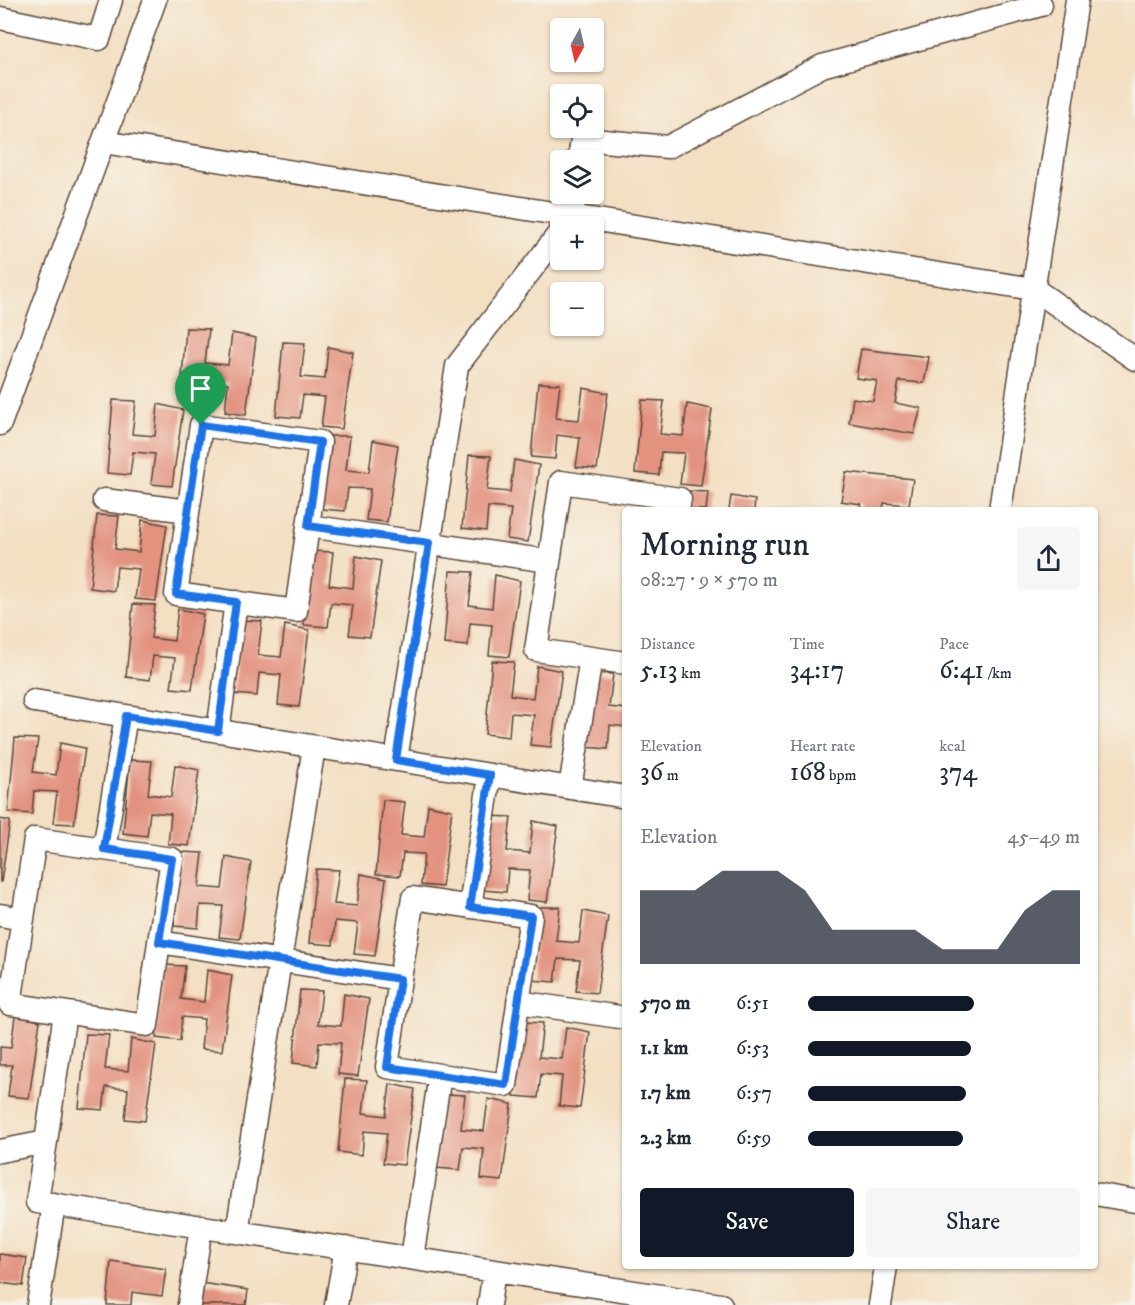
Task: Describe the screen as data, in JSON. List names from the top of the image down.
{
  "north": "bottom",
  "page": {
    "map_buttons": ["+", "−"],
    "heading": ["Morning run", "08:27 · 9 × 570 m"],
    "stats": [
      ["Distance", "5.13 km"],
      ["Time", "34:17"],
      ["Pace", "6:41 /km"],
      ["Elevation", "36 m"],
      ["Heart rate", "168 bpm"],
      ["kcal", "374"]
    ],
    "chart": ["Elevation", "45–49 m"],
    "list": [
      {
        "name": "570 m",
        "note": "6:51"
      },
      {
        "name": "1.1 km",
        "note": "6:53"
      },
      {
        "name": "1.7 km",
        "note": "6:57"
      },
      {
        "name": "2.3 km",
        "note": "6:59"
      }
    ],
    "buttons": ["Save", "Share"]
  }
}
